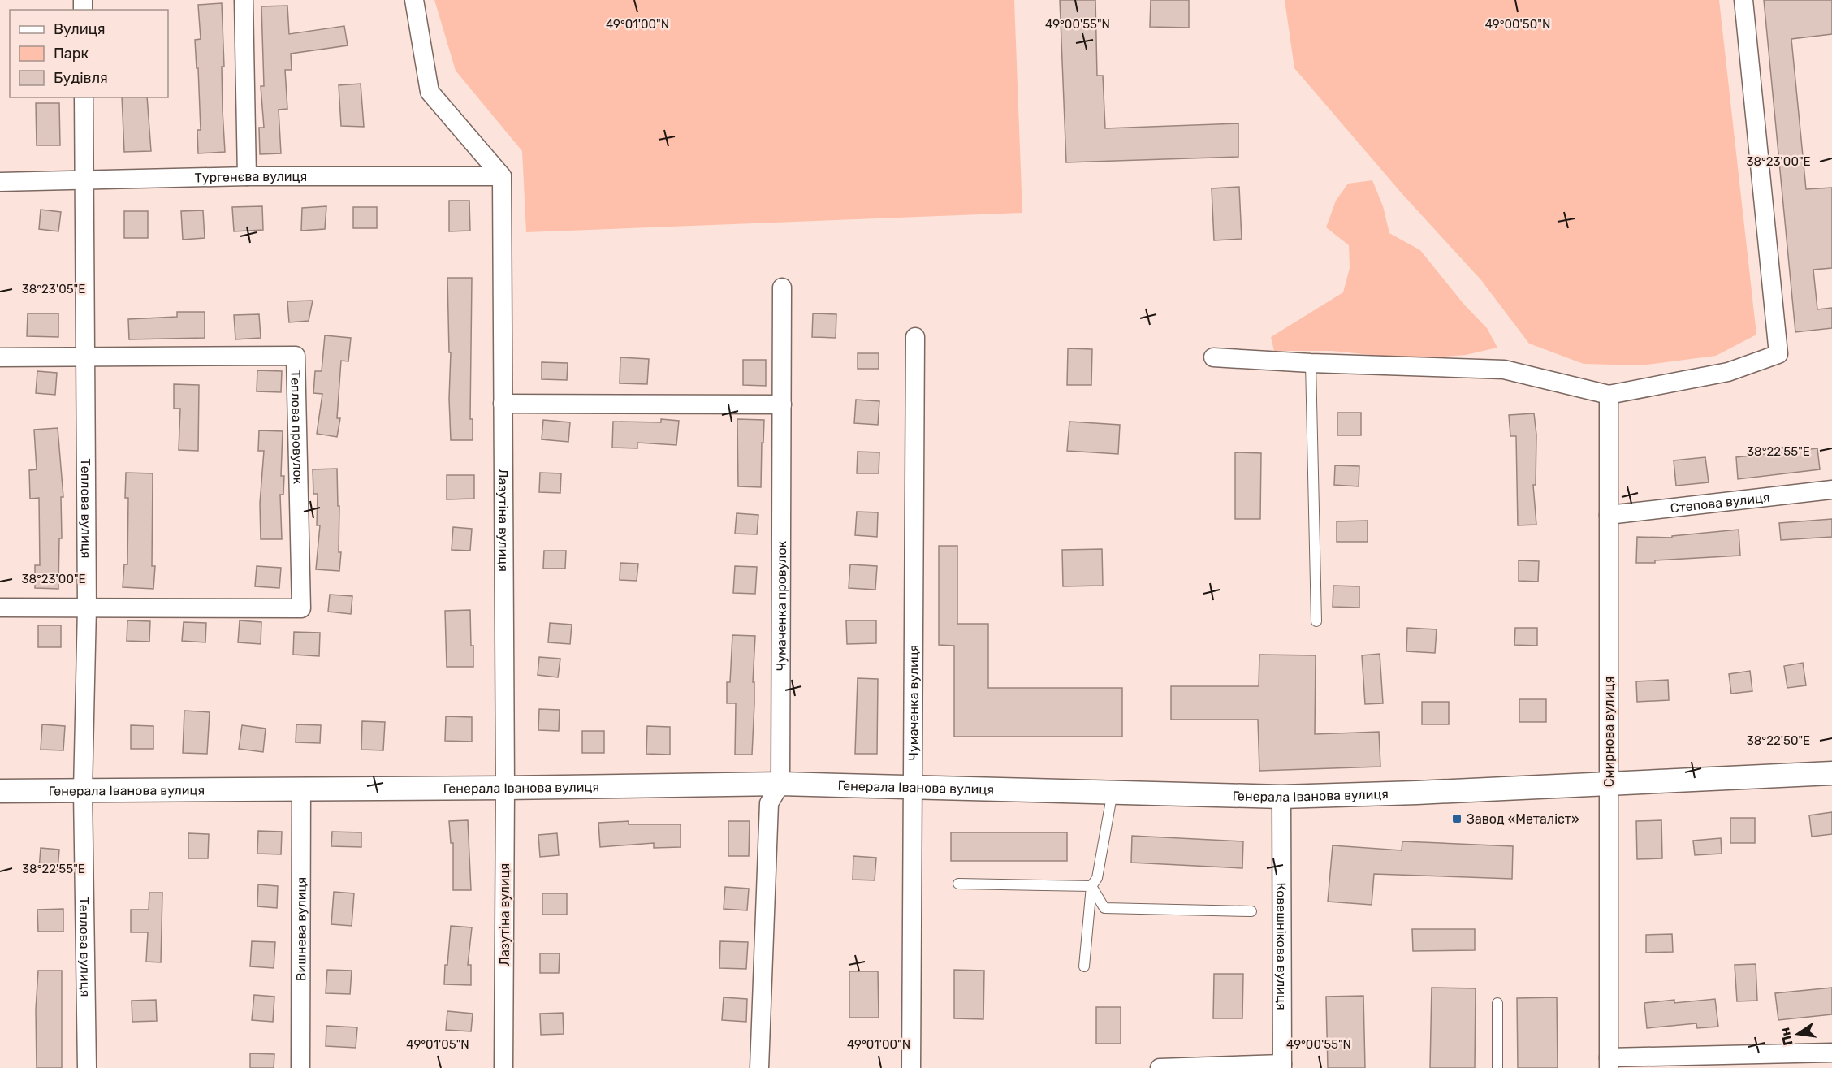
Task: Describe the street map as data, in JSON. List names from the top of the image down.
{
  "streets": {
    "street": [
      "Тургенєва вулиця",
      "Теплова провулок",
      "Степова вулиця",
      "Теплова вулиця",
      "Лазутіна вулиця",
      "Чумаченка провулок",
      "Чумаченка вулиця",
      "Смирнова вулиця",
      "Генерала Іванова вулиця",
      "Вишнева вулиця",
      "Ковешнікова вулиця"
    ]
  },
  "crossings": [
    ["Тургенєва вулиця", "Теплова вулиця"],
    ["Тургенєва вулиця", "Лазутіна вулиця"],
    ["Теплова провулок", "Теплова вулиця"],
    ["Степова вулиця", "Смирнова вулиця"],
    ["Теплова вулиця", "Генерала Іванова вулиця"],
    ["Лазутіна вулиця", "Генерала Іванова вулиця"],
    ["Чумаченка провулок", "Генерала Іванова вулиця"],
    ["Чумаченка вулиця", "Генерала Іванова вулиця"],
    ["Смирнова вулиця", "Генерала Іванова вулиця"],
    ["Генерала Іванова вулиця", "Вишнева вулиця"],
    ["Генерала Іванова вулиця", "Ковешнікова вулиця"]
  ],
  "places": {
    "transit": ["Завод «Металіст»"]
  },
  "legend": ["Вулиця", "Парк", "Будівля"],
  "north": "left",
  "coordinates": [
    "49°01'00\"N",
    "49°00'55\"N",
    "49°00'50\"N",
    "38°23'00\"E",
    "38°23'05\"E",
    "38°22'55\"E",
    "38°22'50\"E",
    "49°01'05\"N"
  ]
}
